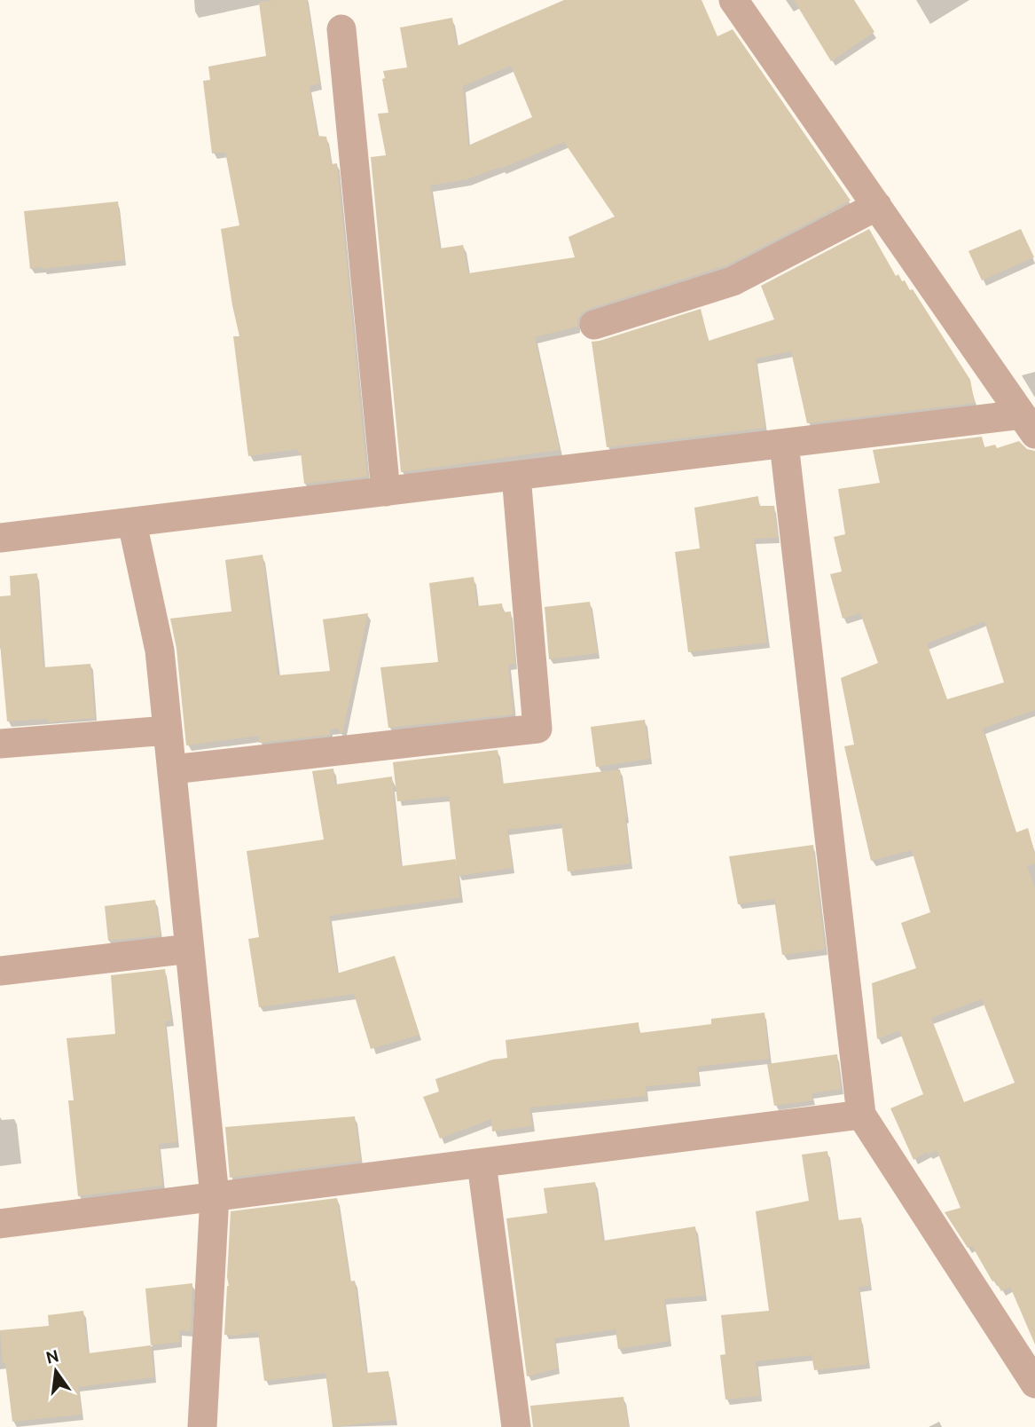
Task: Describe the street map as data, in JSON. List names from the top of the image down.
{
  "north": "top"
}
